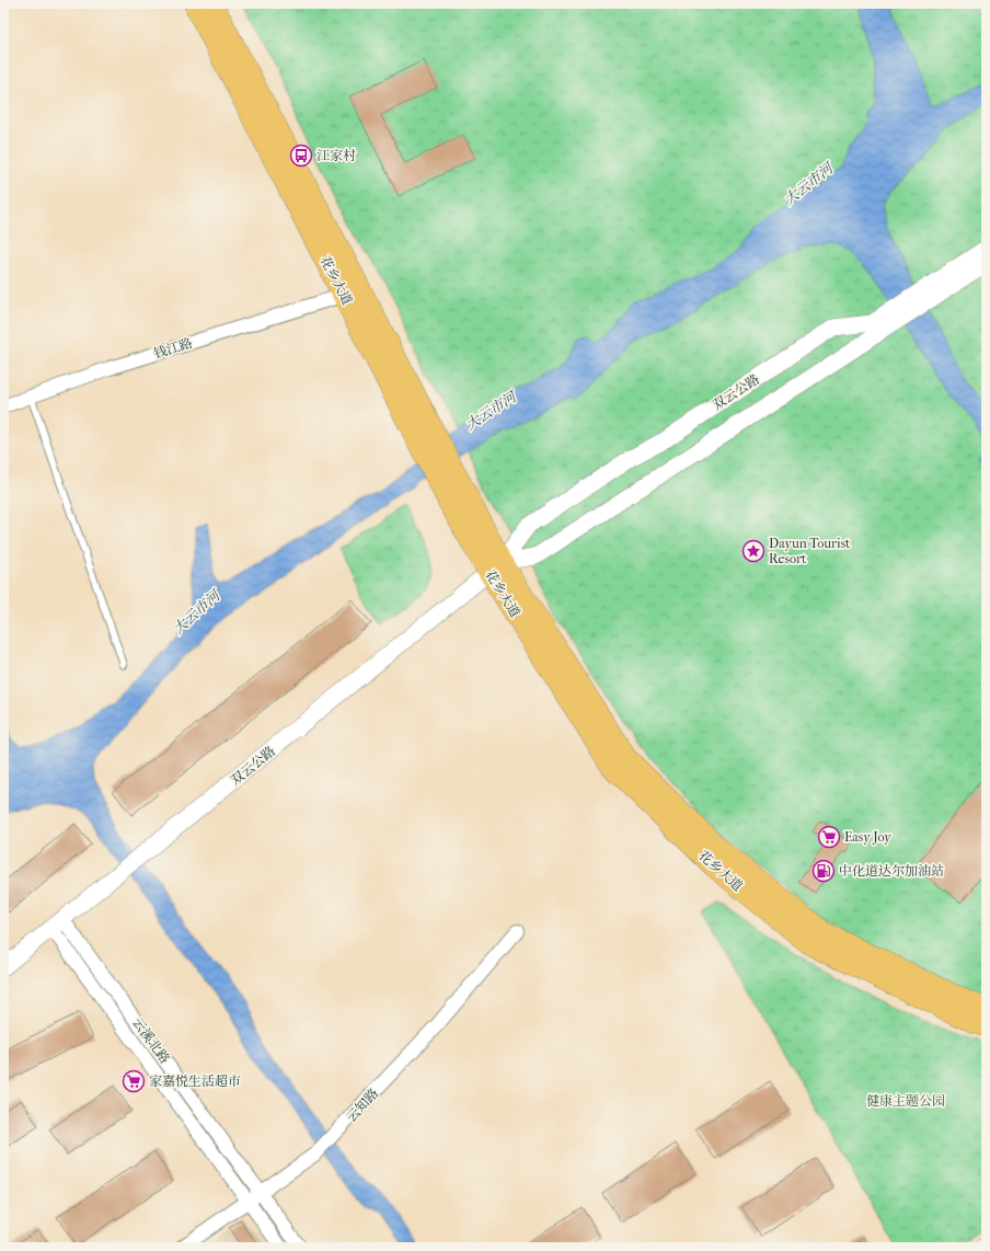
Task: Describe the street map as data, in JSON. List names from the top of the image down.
{
  "streets": {
    "main road": ["花乡大道"],
    "street": [
      "钱江路",
      "双云公路",
      "云溪北路",
      "云知路"
    ]
  },
  "crossings": [
    ["花乡大道", "钱江路"],
    ["花乡大道", "双云公路"],
    ["双云公路", "云溪北路"],
    ["云溪北路", "云知路"]
  ],
  "water": ["大云市河"],
  "parks": ["健康主题公园"],
  "places": {
    "bus stop": ["江家村"],
    "place": ["Dayun Tourist Resort"],
    "supermarket": ["Easy Joy", "家嘉悦生活超市"],
    "fuel station": ["中化道达尔加油站"]
  }
}
